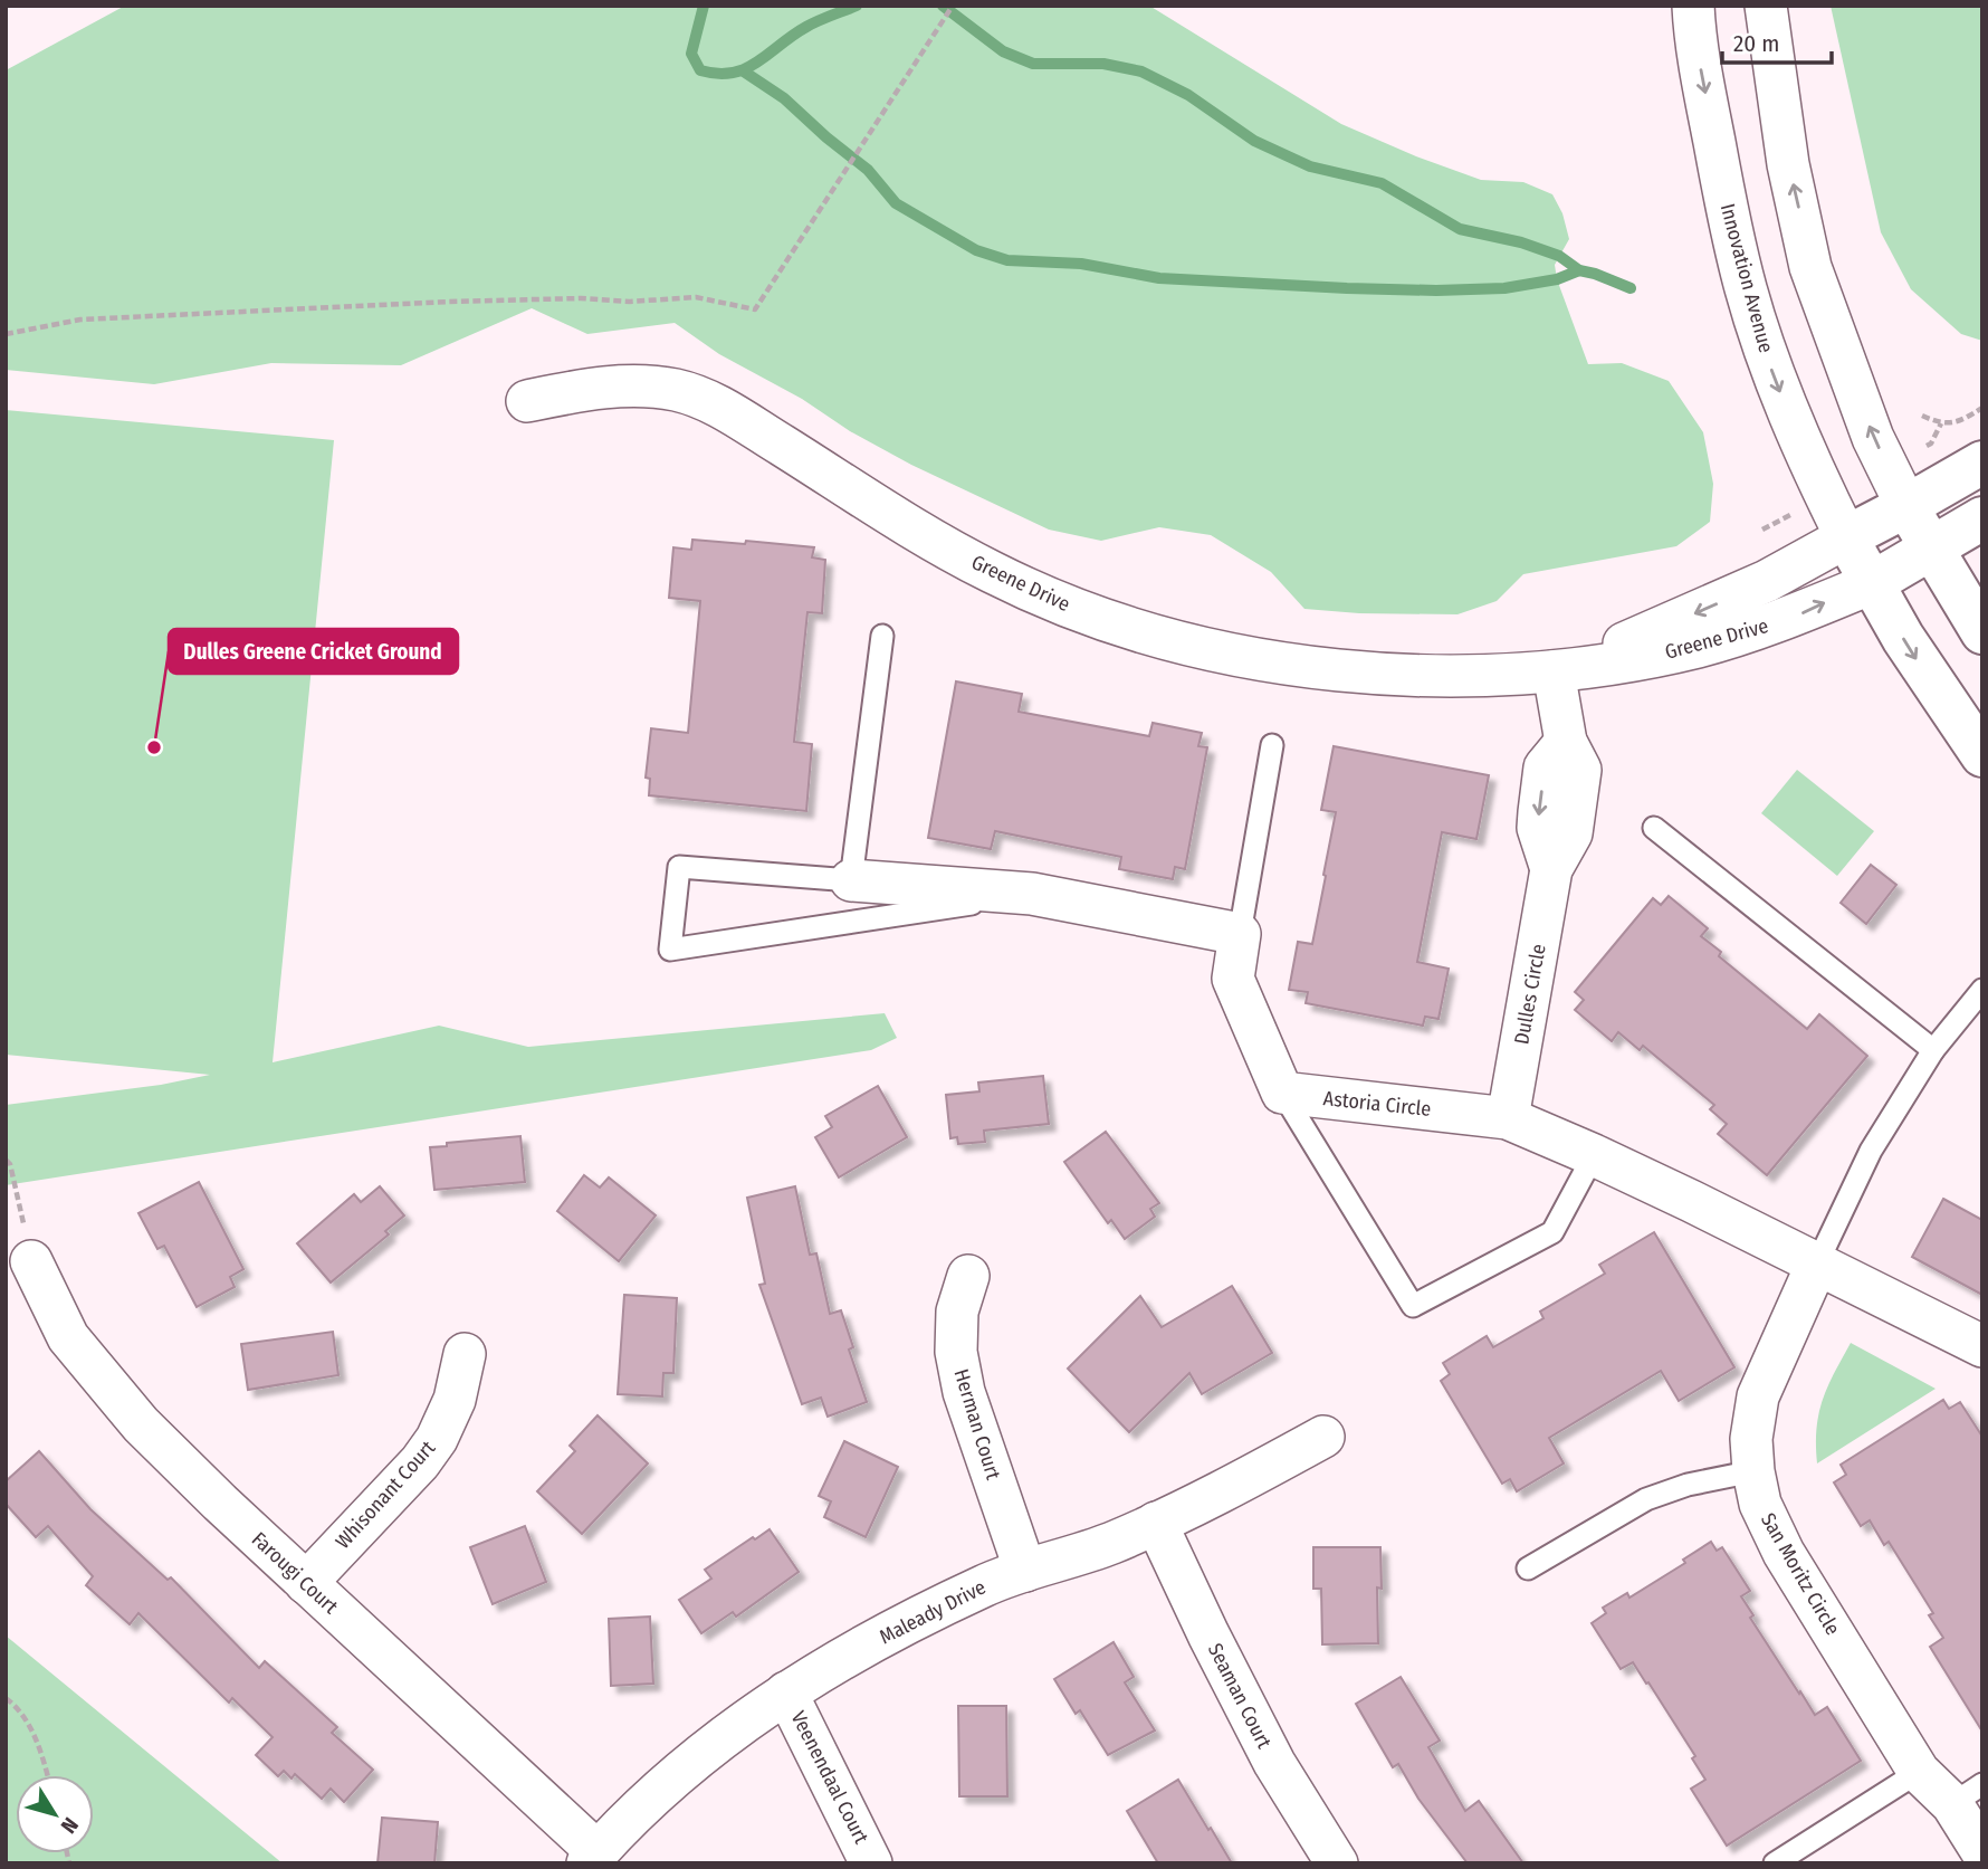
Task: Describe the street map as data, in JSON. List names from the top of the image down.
{
  "streets": {
    "street": [
      "Innovation Avenue",
      "Greene Drive",
      "Dulles Circle",
      "Astoria Circle",
      "Herman Court",
      "Whisonant Court",
      "Farougi Court",
      "San Moritz Circle",
      "Maleady Drive",
      "Seaman Court",
      "Veenendaal Court"
    ]
  },
  "crossings": [
    ["Innovation Avenue", "Greene Drive"],
    ["Greene Drive", "Dulles Circle"],
    ["Dulles Circle", "Astoria Circle"],
    ["Astoria Circle", "San Moritz Circle"],
    ["Herman Court", "Maleady Drive"],
    ["Whisonant Court", "Farougi Court"],
    ["Farougi Court", "Maleady Drive"],
    ["Maleady Drive", "Seaman Court"],
    ["Maleady Drive", "Veenendaal Court"]
  ],
  "places": ["Dulles Greene Cricket Ground"],
  "scale_bar": "20 m",
  "north": "bottom right"
}
